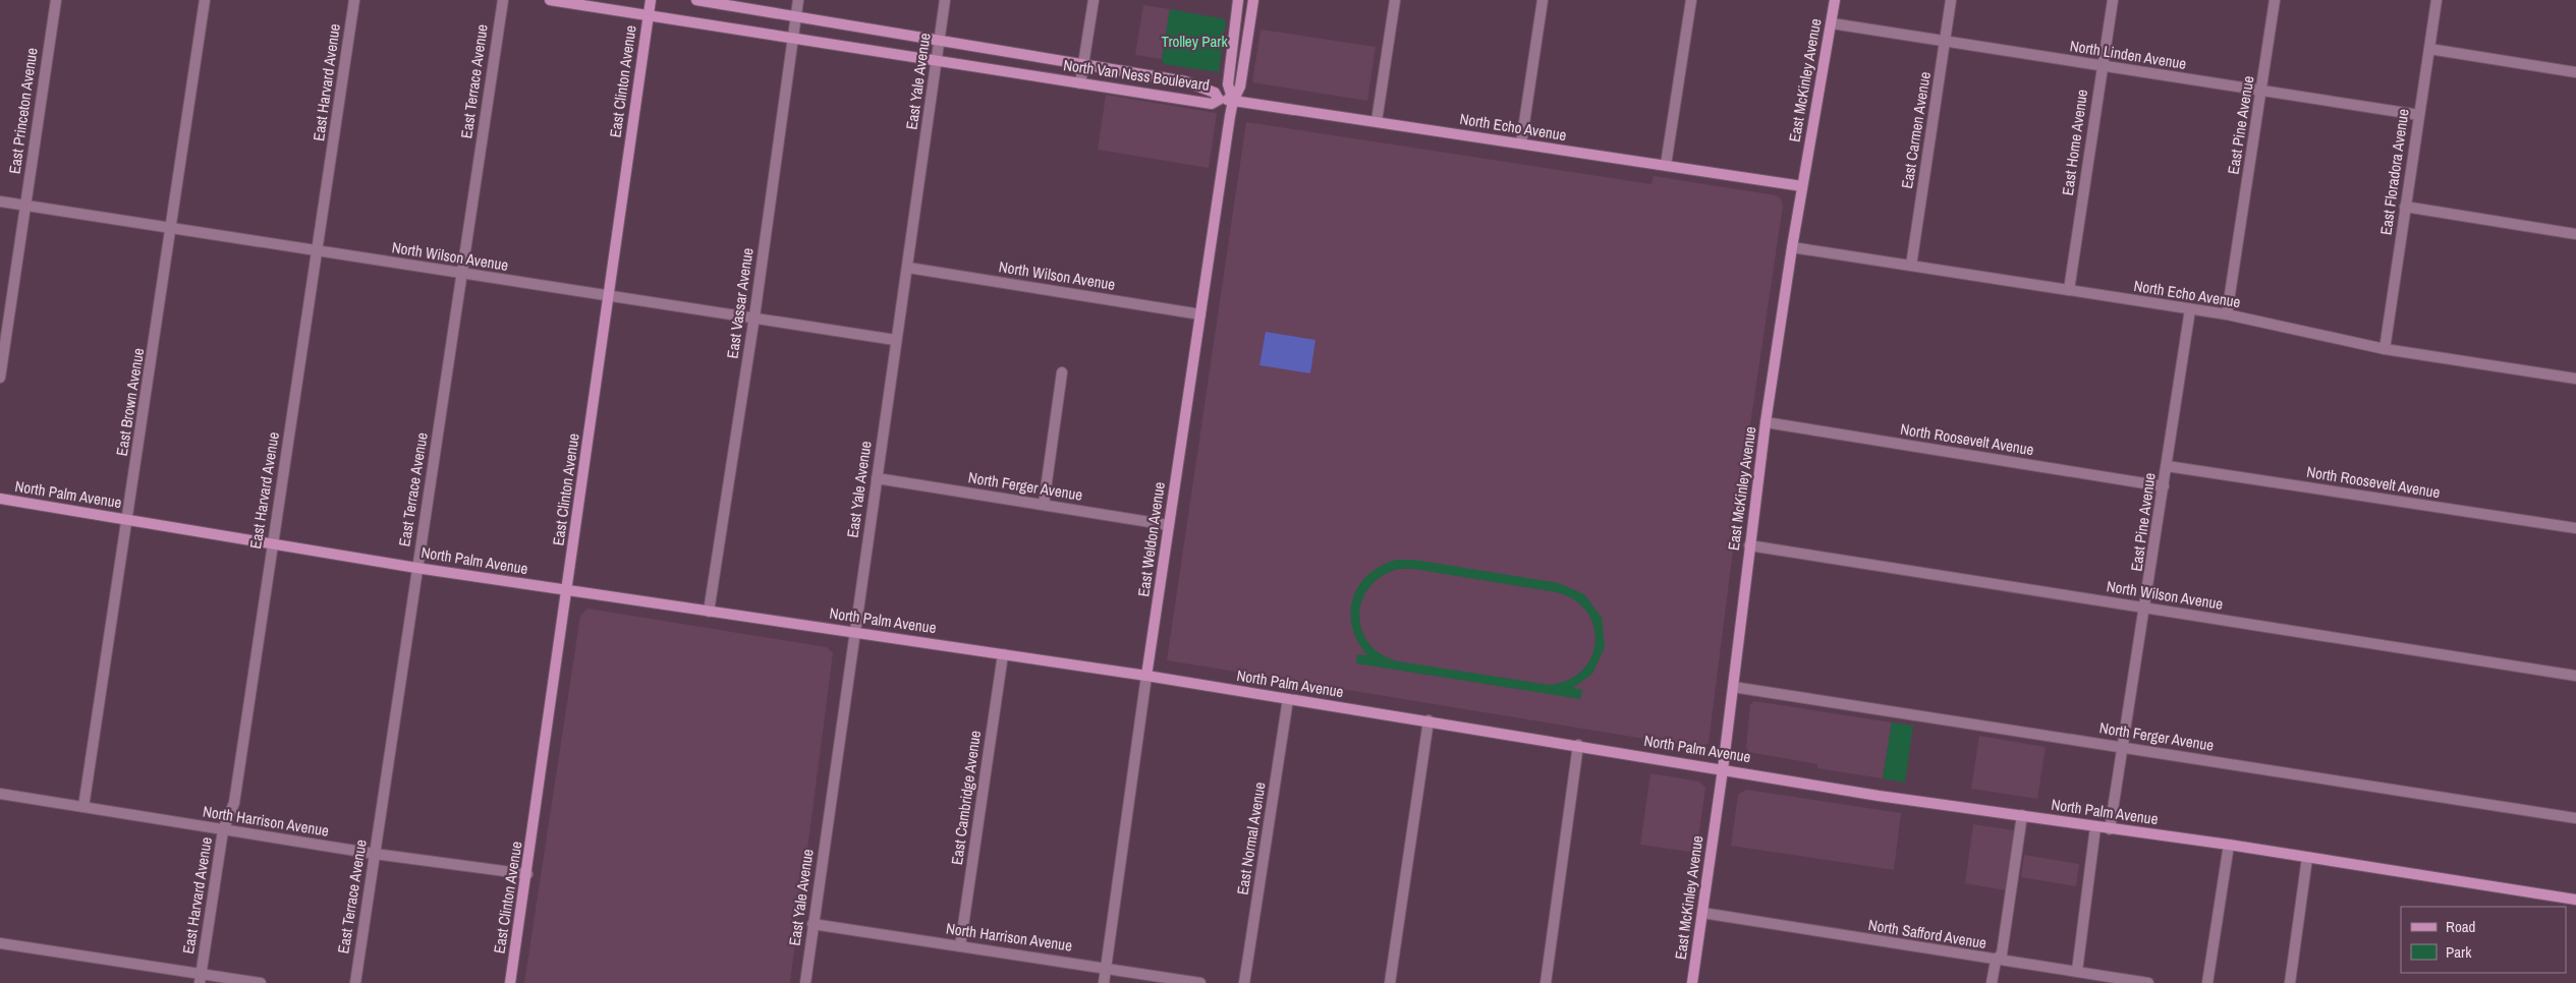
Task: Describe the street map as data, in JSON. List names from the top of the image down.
{
  "streets": {
    "main road": [
      "North Van Ness Boulevard",
      "East McKinley Avenue",
      "East Clinton Avenue",
      "North Echo Avenue",
      "North Palm Avenue",
      "East Weldon Avenue"
    ],
    "street": [
      "North Linden Avenue",
      "East Terrace Avenue",
      "East Yale Avenue",
      "East Harvard Avenue",
      "East Princeton Avenue",
      "East Pine Avenue",
      "East Carmen Avenue",
      "East Home Avenue",
      "East Floradora Avenue",
      "North Wilson Avenue",
      "East Vassar Avenue",
      "East Brown Avenue",
      "North Roosevelt Avenue",
      "North Ferger Avenue",
      "East Cambridge Avenue",
      "North Harrison Avenue",
      "East Normal Avenue",
      "North Safford Avenue"
    ]
  },
  "crossings": [
    ["North Linden Avenue", "East McKinley Avenue"],
    ["North Linden Avenue", "East Pine Avenue"],
    ["North Linden Avenue", "East Carmen Avenue"],
    ["North Linden Avenue", "East Home Avenue"],
    ["North Linden Avenue", "East Floradora Avenue"],
    ["North Van Ness Boulevard", "East Clinton Avenue"],
    ["North Van Ness Boulevard", "East Yale Avenue"],
    ["North Van Ness Boulevard", "North Echo Avenue"],
    ["North Van Ness Boulevard", "East Vassar Avenue"],
    ["East McKinley Avenue", "North Echo Avenue"],
    ["East McKinley Avenue", "North Wilson Avenue"],
    ["East McKinley Avenue", "North Roosevelt Avenue"],
    ["East McKinley Avenue", "North Ferger Avenue"],
    ["East McKinley Avenue", "North Palm Avenue"],
    ["East McKinley Avenue", "North Safford Avenue"],
    ["East Terrace Avenue", "North Wilson Avenue"],
    ["East Terrace Avenue", "North Palm Avenue"],
    ["East Terrace Avenue", "North Harrison Avenue"],
    ["East Clinton Avenue", "North Wilson Avenue"],
    ["East Clinton Avenue", "North Palm Avenue"],
    ["East Clinton Avenue", "North Harrison Avenue"],
    ["East Yale Avenue", "North Wilson Avenue"],
    ["East Yale Avenue", "North Ferger Avenue"],
    ["East Yale Avenue", "North Palm Avenue"],
    ["East Yale Avenue", "North Harrison Avenue"],
    ["East Harvard Avenue", "North Wilson Avenue"],
    ["East Harvard Avenue", "North Palm Avenue"],
    ["East Harvard Avenue", "North Harrison Avenue"],
    ["East Princeton Avenue", "North Wilson Avenue"],
    ["East Pine Avenue", "North Echo Avenue"],
    ["East Pine Avenue", "North Wilson Avenue"],
    ["East Pine Avenue", "North Roosevelt Avenue"],
    ["East Pine Avenue", "North Ferger Avenue"],
    ["East Pine Avenue", "North Palm Avenue"],
    ["North Echo Avenue", "East Carmen Avenue"],
    ["North Echo Avenue", "East Home Avenue"],
    ["North Echo Avenue", "East Floradora Avenue"],
    ["North Echo Avenue", "East Weldon Avenue"],
    ["North Wilson Avenue", "East Vassar Avenue"],
    ["North Wilson Avenue", "East Brown Avenue"],
    ["North Wilson Avenue", "East Weldon Avenue"],
    ["East Vassar Avenue", "North Palm Avenue"],
    ["East Brown Avenue", "North Palm Avenue"],
    ["East Brown Avenue", "North Harrison Avenue"],
    ["North Ferger Avenue", "East Weldon Avenue"],
    ["North Palm Avenue", "East Weldon Avenue"],
    ["North Palm Avenue", "East Cambridge Avenue"],
    ["North Palm Avenue", "East Normal Avenue"],
    ["East Weldon Avenue", "North Harrison Avenue"],
    ["East Cambridge Avenue", "North Harrison Avenue"]
  ],
  "parks": ["Trolley Park"],
  "legend": ["Road", "Park"]
}
